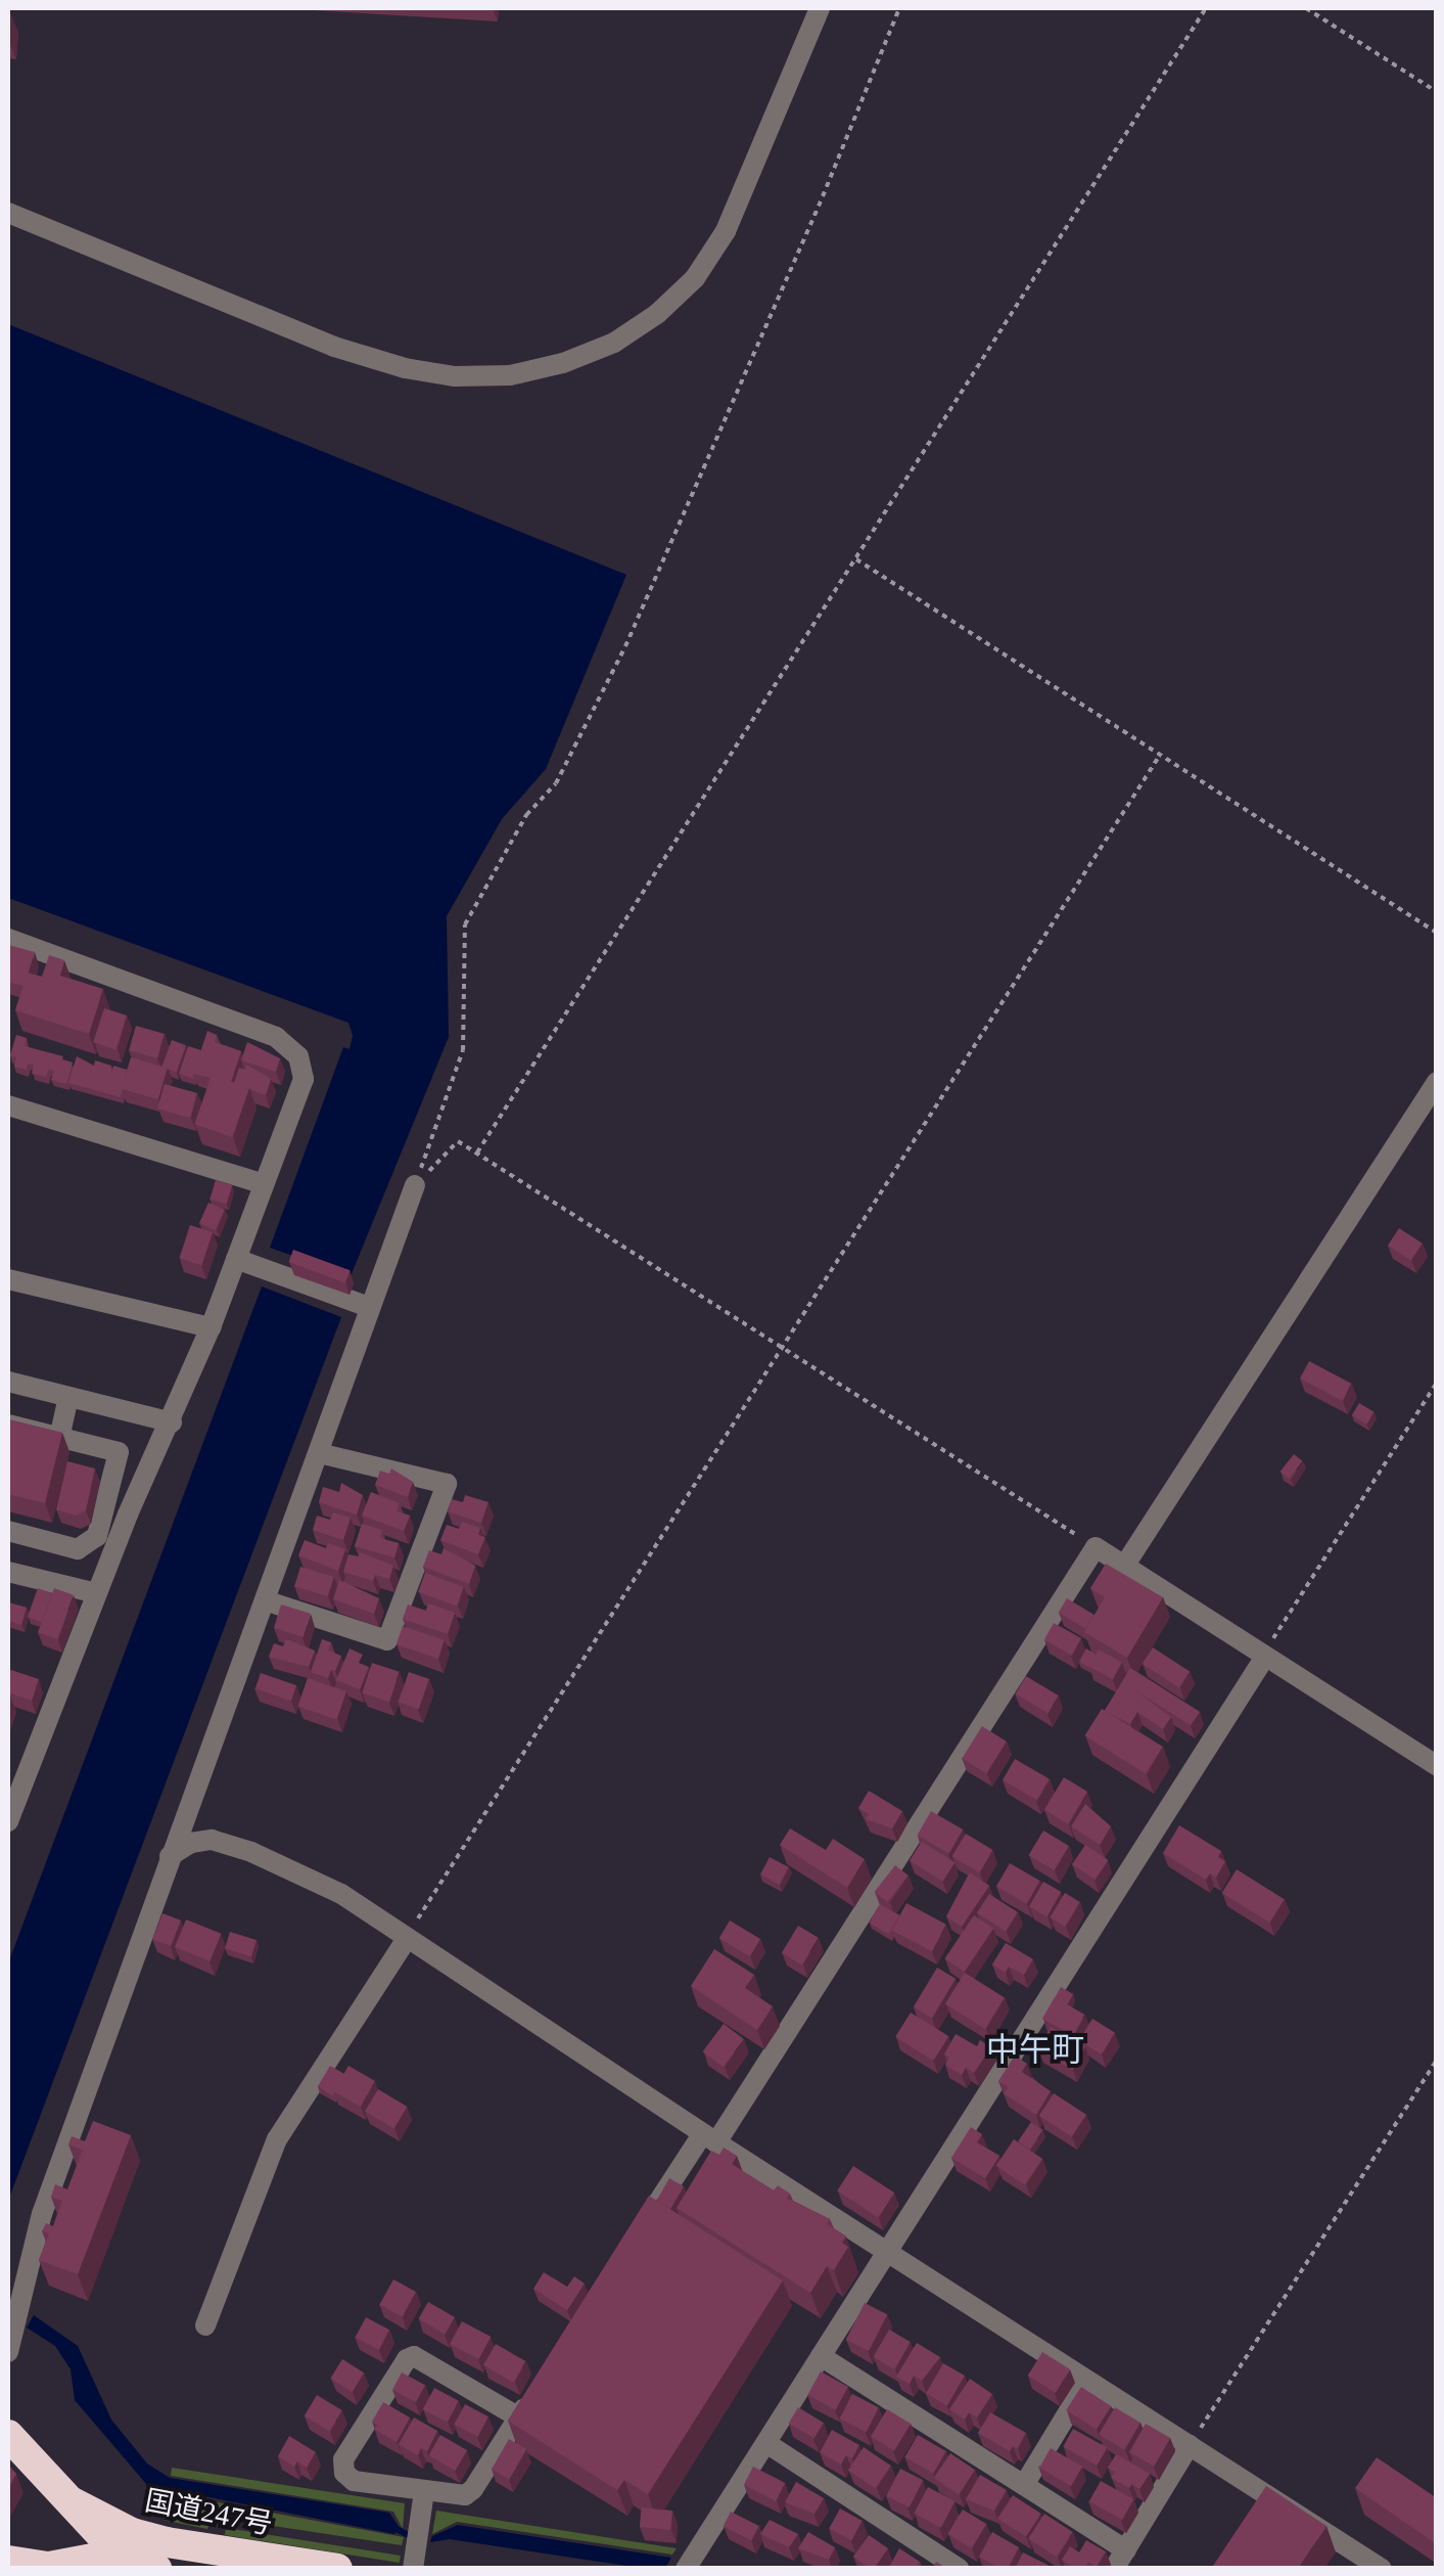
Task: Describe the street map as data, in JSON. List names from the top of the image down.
{
  "streets": {
    "highway": ["国道247号"]
  },
  "districts": ["中午町"]
}
